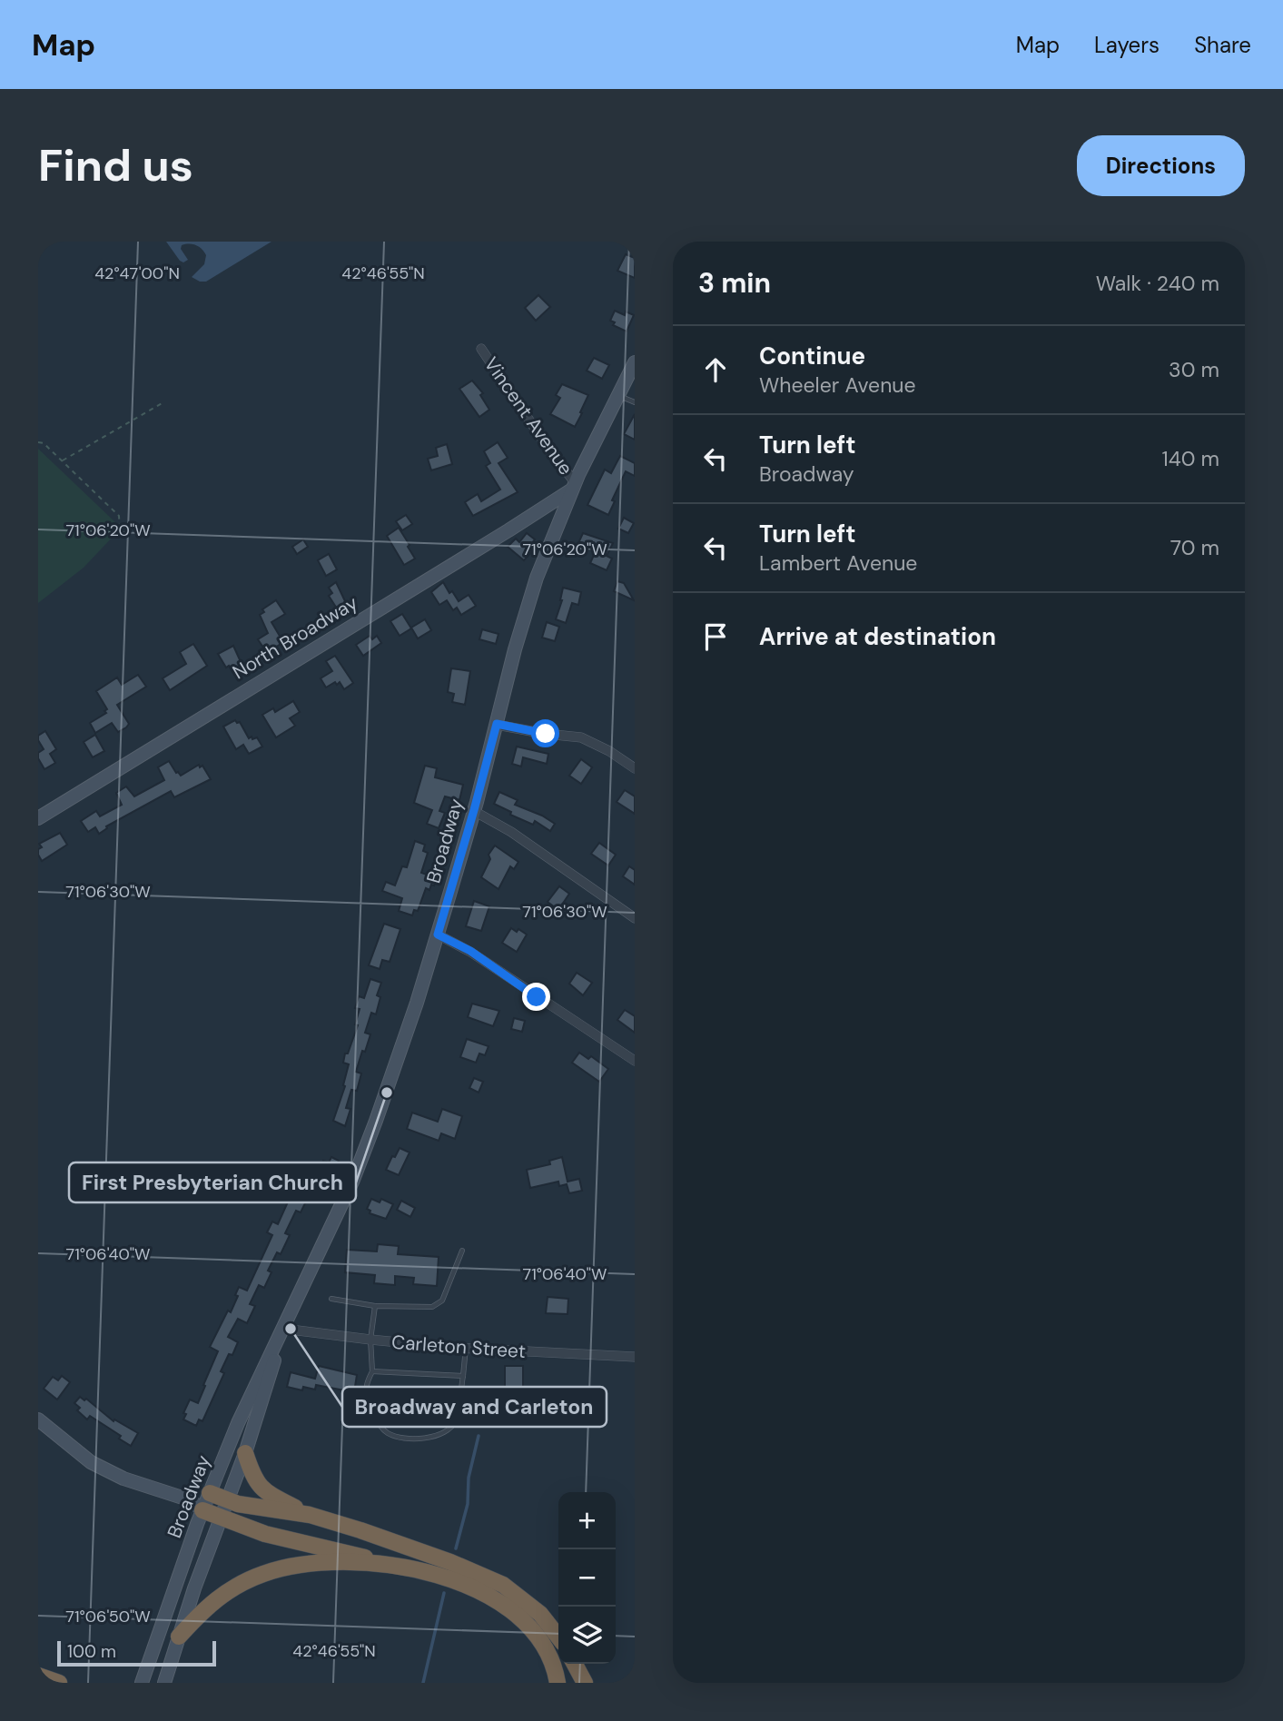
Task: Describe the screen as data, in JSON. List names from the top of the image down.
{
  "streets": {
    "main road": ["North Broadway", "Broadway"],
    "street": ["Vincent Avenue", "Carleton Street"]
  },
  "crossings": [
    ["Vincent Avenue", "North Broadway"],
    ["Vincent Avenue", "Broadway"],
    ["North Broadway", "Broadway"],
    ["Broadway", "Carleton Street"]
  ],
  "places": ["First Presbyterian Church", "Broadway and Carleton"],
  "scale_bar": "100 m",
  "page": {
    "header": "Map",
    "nav": ["Map", "Layers", "Share"],
    "buttons": "Directions",
    "title": "Find us",
    "heading": ["3 min", "Walk · 240 m"],
    "list": [
      ["Continue", "Wheeler Avenue", "30 m"],
      ["Turn left", "Broadway", "140 m"],
      ["Turn left", "Lambert Avenue", "70 m"],
      "Arrive at destination"
    ],
    "map_buttons": ["+", "−"],
    "scale": "100 m"
  },
  "coordinates": [
    "42°47'00\"N",
    "42°46'55\"N",
    "71°06'20\"W",
    "71°06'30\"W",
    "71°06'40\"W",
    "71°06'50\"W"
  ]
}
